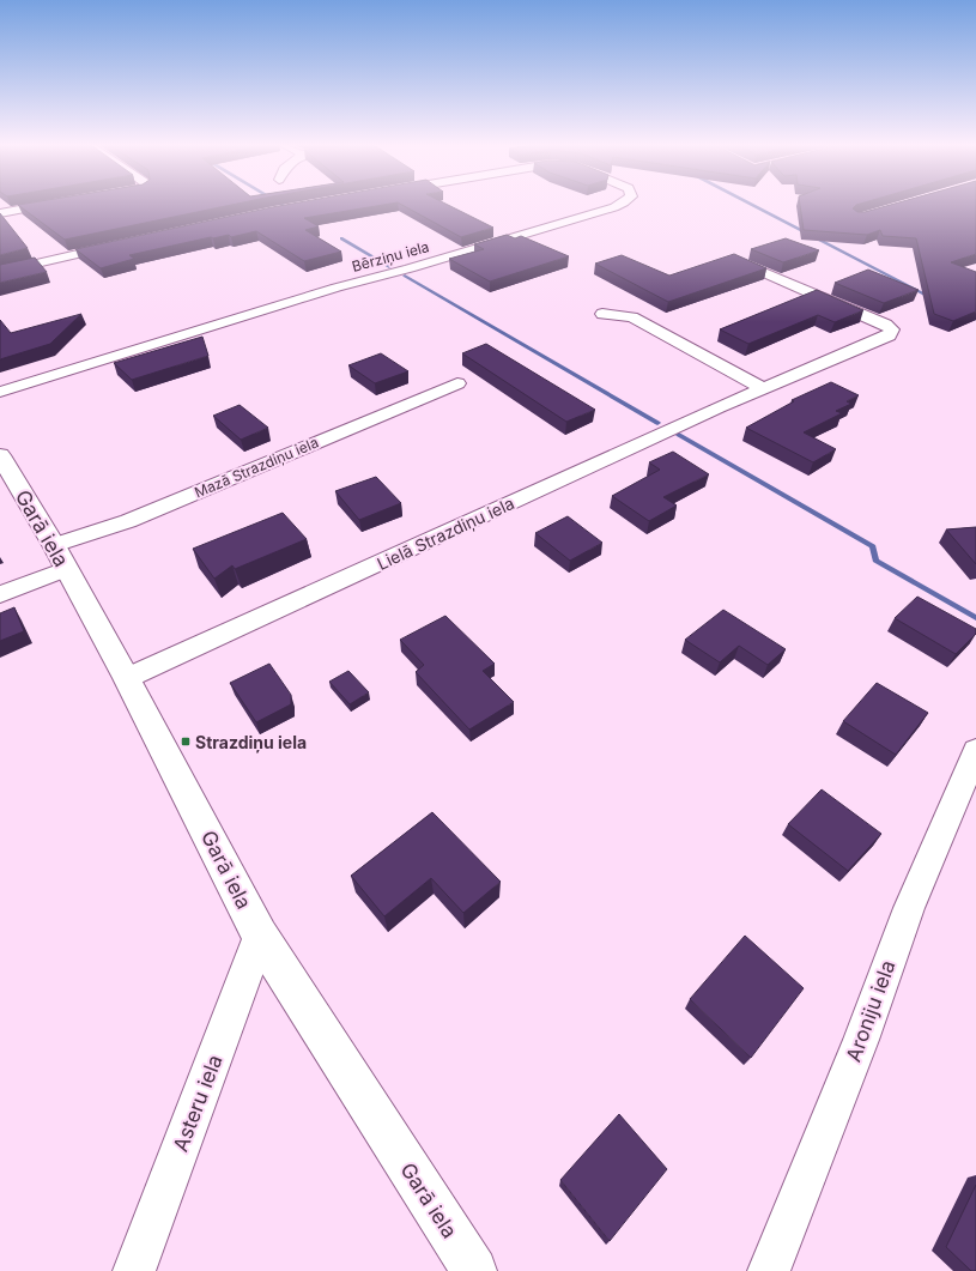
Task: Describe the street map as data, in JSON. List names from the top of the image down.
{
  "streets": {
    "street": [
      "Bērziņu iela",
      "Mazā Strazdiņu iela",
      "Garā iela",
      "Lielā Strazdiņu iela",
      "Aroniju iela",
      "Asteru iela"
    ]
  },
  "crossings": [
    ["Mazā Strazdiņu iela", "Garā iela"],
    ["Garā iela", "Lielā Strazdiņu iela"],
    ["Garā iela", "Asteru iela"]
  ],
  "places": {
    "transit": ["Strazdiņu iela"]
  }
}
